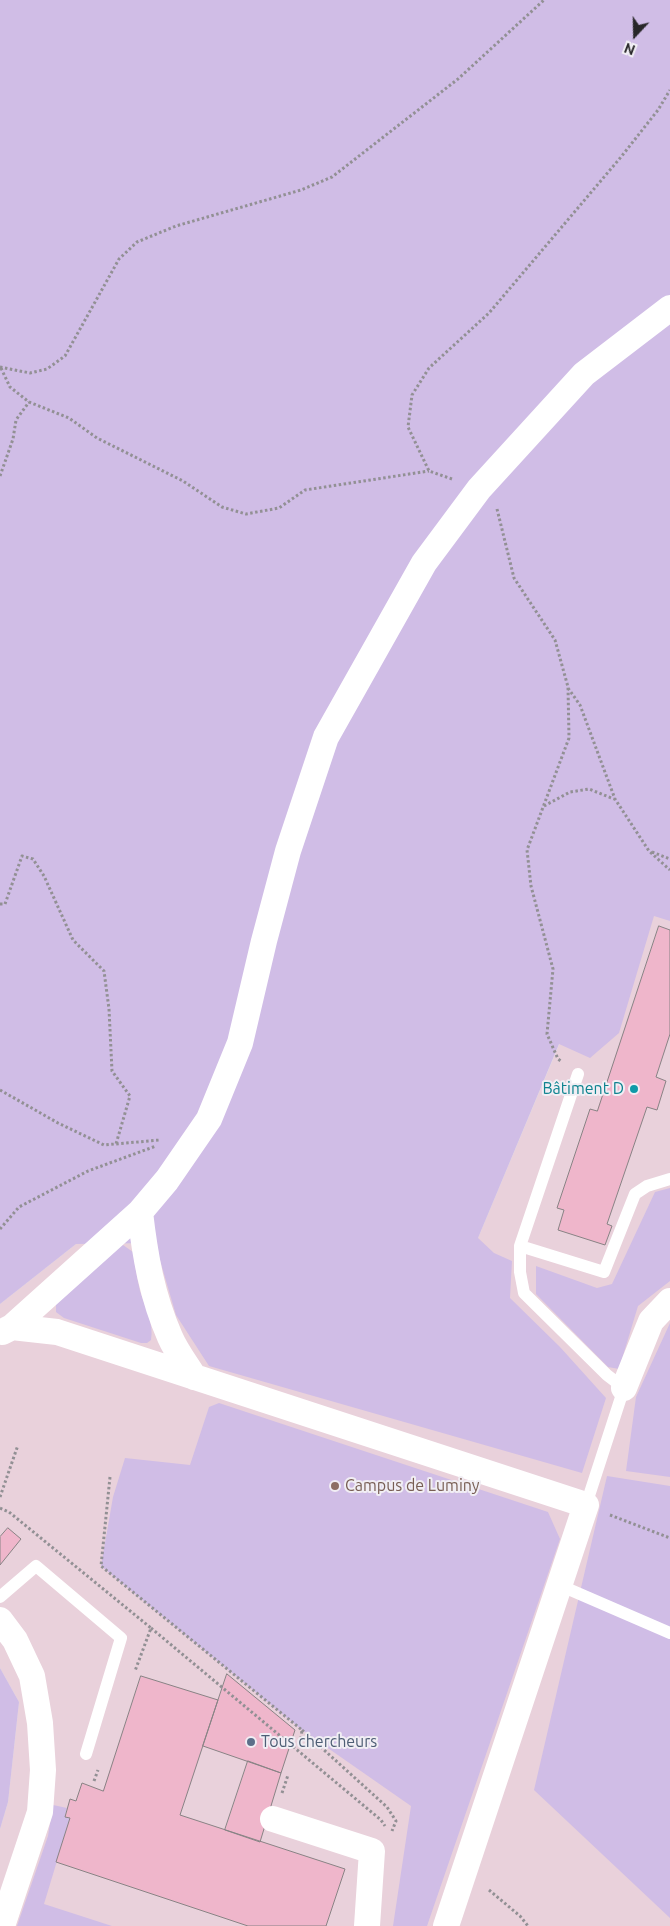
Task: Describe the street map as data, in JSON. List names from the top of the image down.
{
  "places": ["Bâtiment D", "Campus de Luminy", "Tous chercheurs"],
  "north": "bottom"
}
